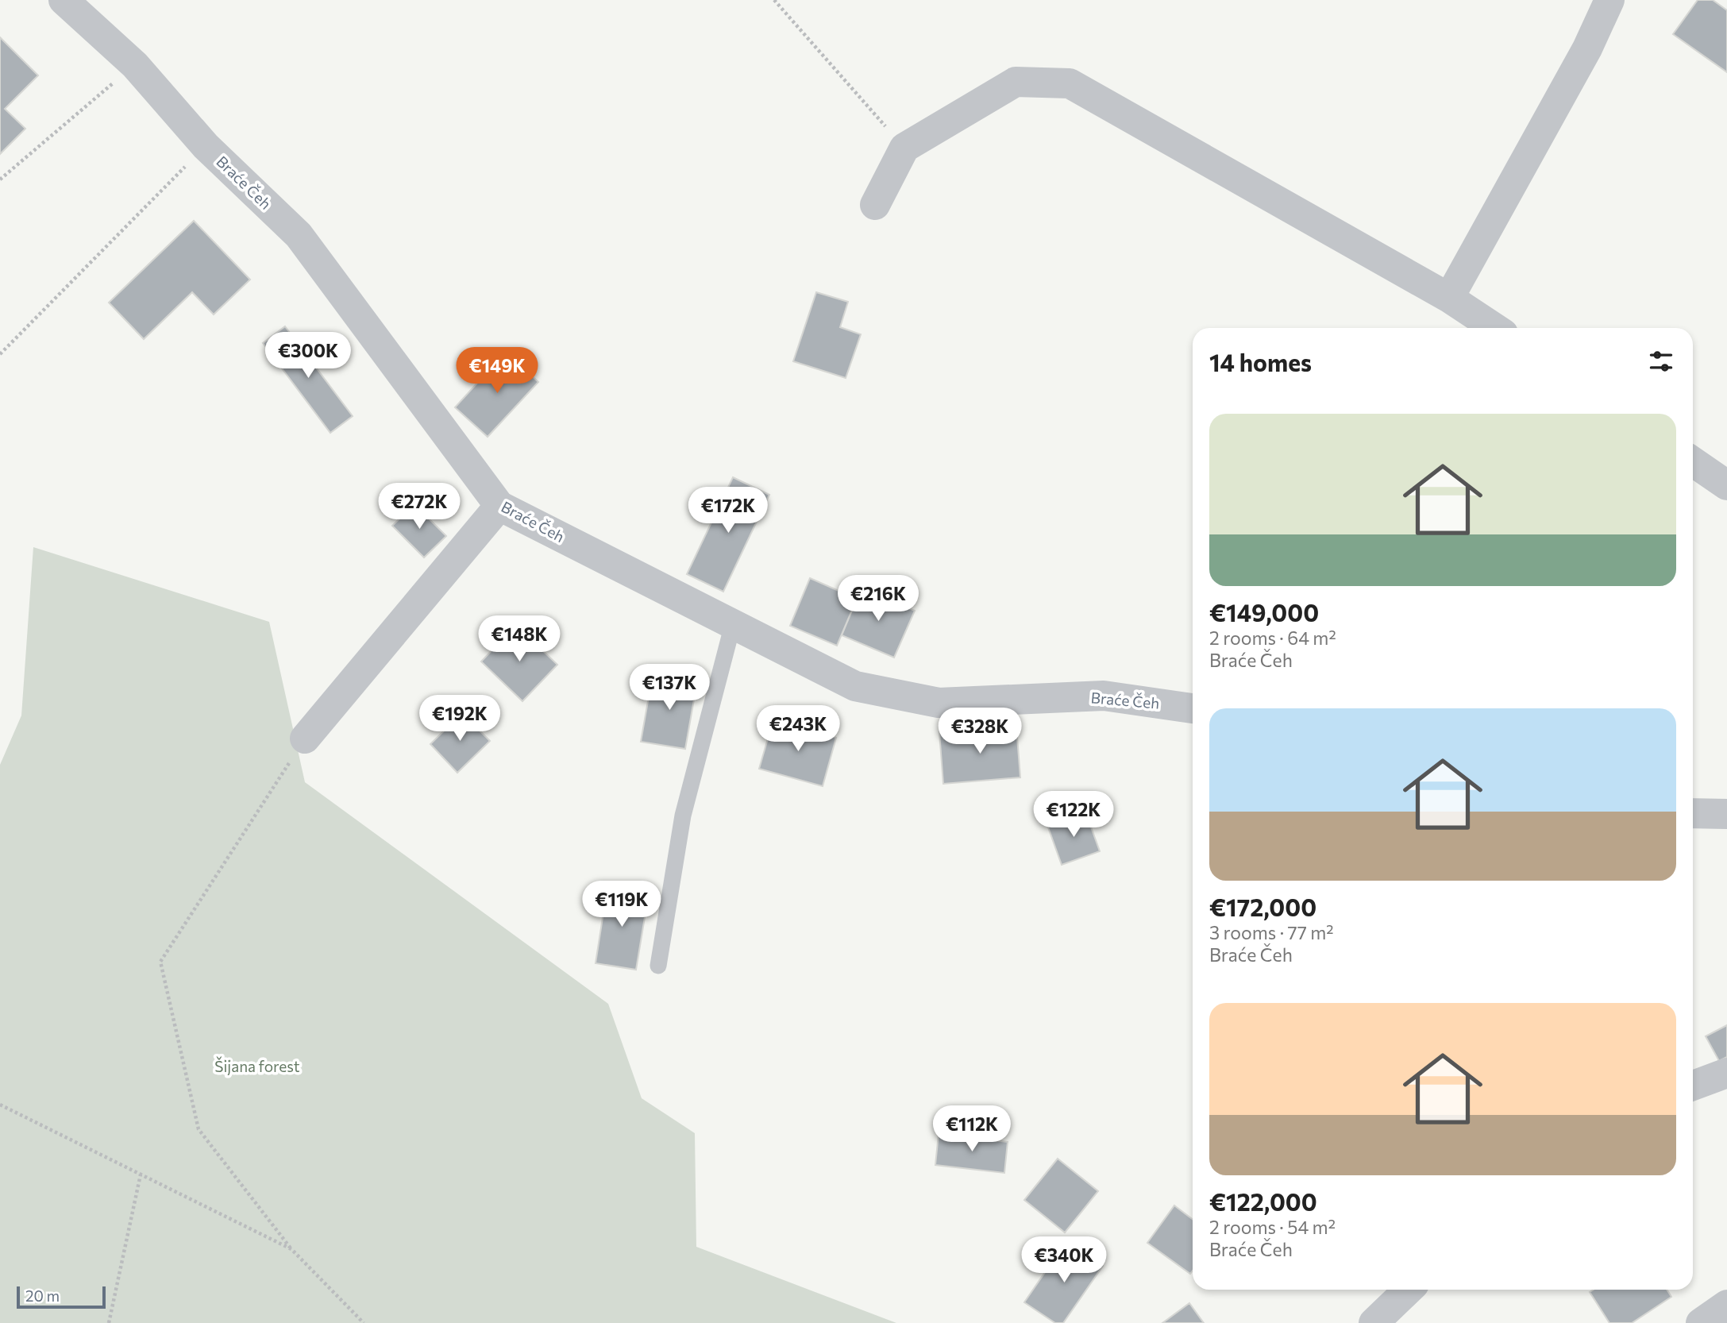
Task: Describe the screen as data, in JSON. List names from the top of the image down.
{
  "streets": {
    "street": ["Braće Čeh"]
  },
  "parks": ["Šijana forest"],
  "scale_bar": "20 m",
  "page": {
    "heading": "14 homes",
    "price": [
      "€300K",
      "€149K",
      "€272K",
      "€172K",
      "€216K",
      "€148K",
      "€137K",
      "€192K",
      "€243K",
      "€328K",
      "€122K",
      "€119K",
      "€112K",
      "€340K"
    ],
    "list": [
      {
        "name": "€149,000",
        "note": "2 rooms · 64 m² · Braće Čeh"
      },
      {
        "name": "€172,000",
        "note": "3 rooms · 77 m² · Braće Čeh"
      },
      {
        "name": "€122,000",
        "note": "2 rooms · 54 m² · Braće Čeh"
      }
    ],
    "scale": "20 m"
  }
}
